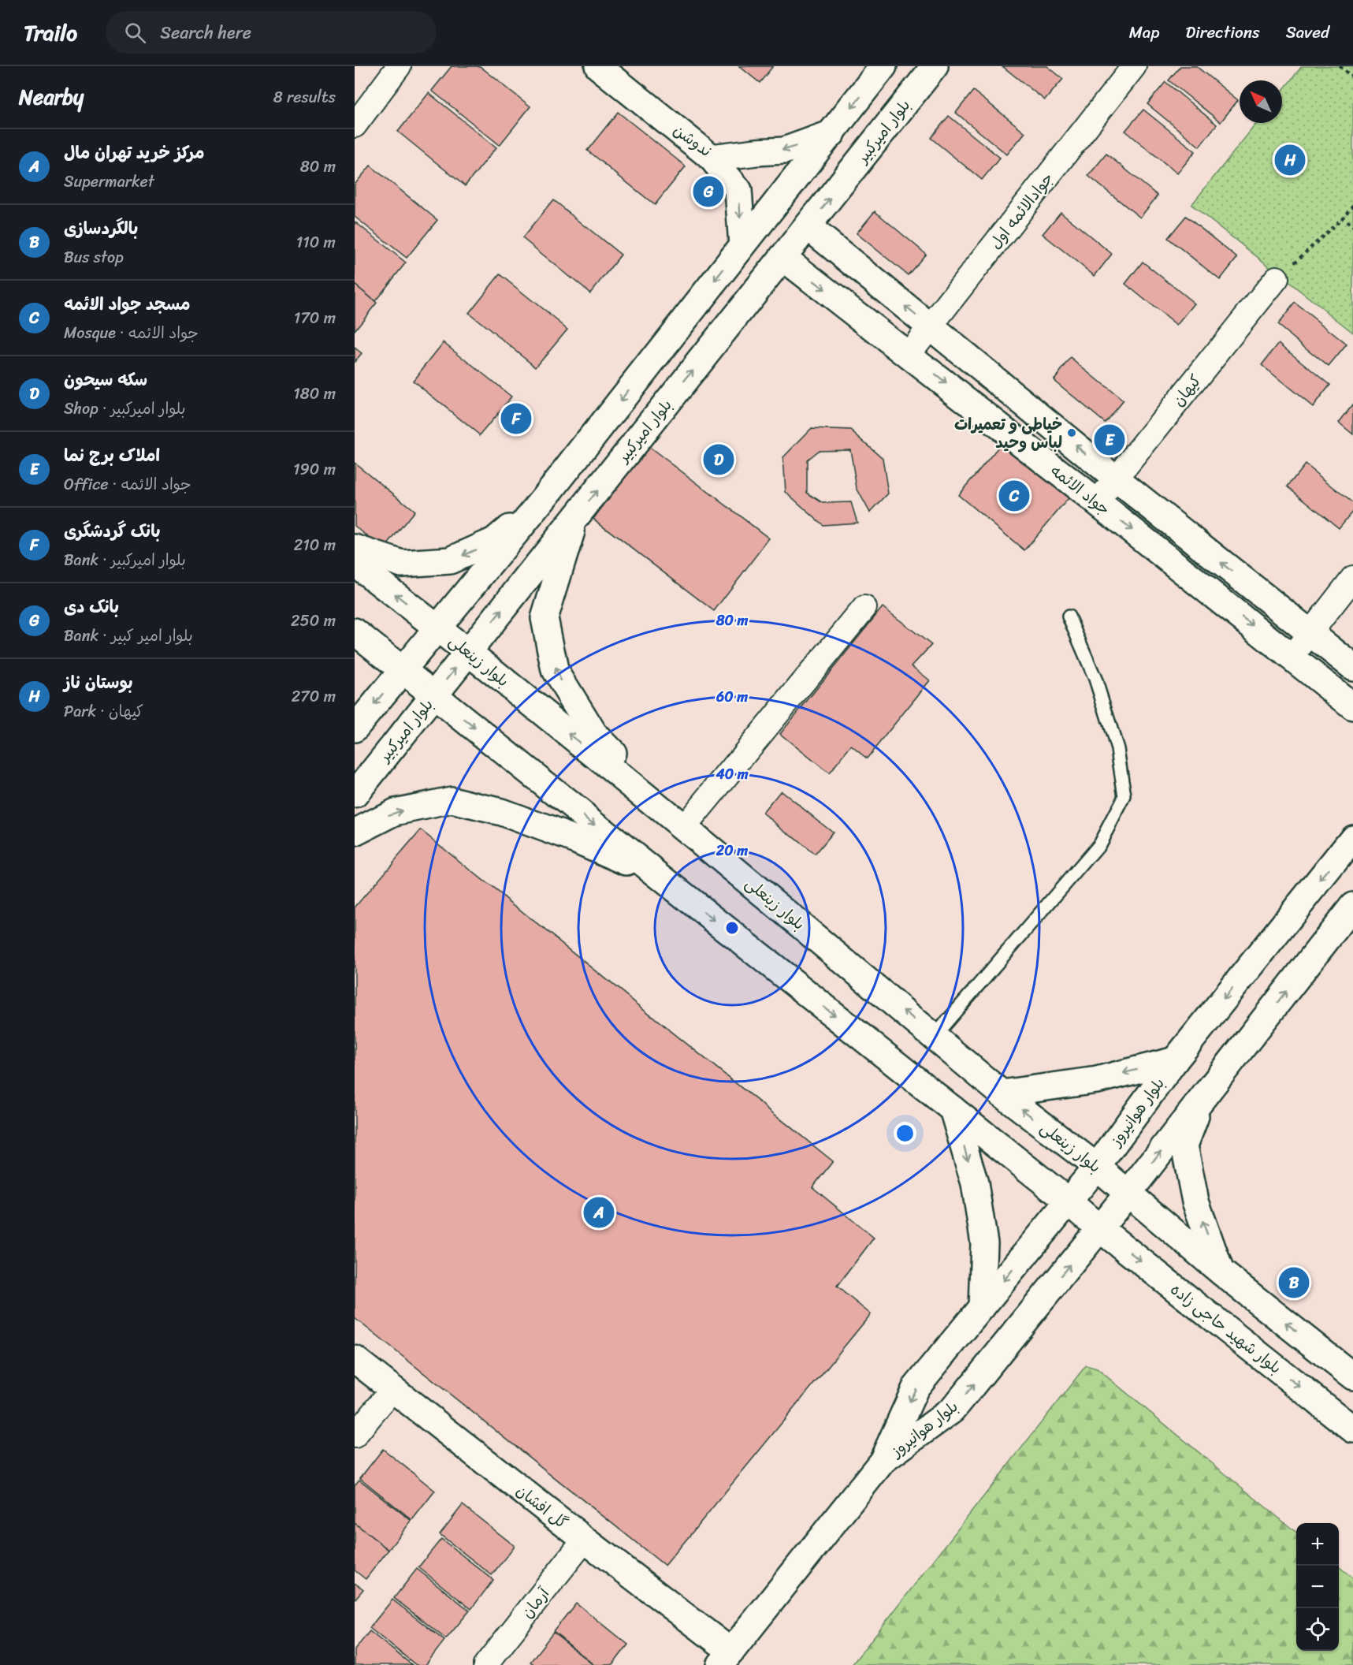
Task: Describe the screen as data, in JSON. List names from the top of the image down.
{
  "streets": {
    "main road": [
      "بلوار امیرکبیر",
      "ندوشن",
      "جواد الائمه",
      "بلوار زینعلی",
      "بلوار هوانیروز",
      "بلوار شهید حاجی زاده",
      "گل افشان"
    ],
    "street": ["جوادالائمه اول", "کیهان", "آرمان"]
  },
  "crossings": [
    ["بلوار امیرکبیر", "جواد الائمه"],
    ["بلوار امیرکبیر", "بلوار زینعلی"],
    ["جوادالائمه اول", "جواد الائمه"],
    ["کیهان", "جواد الائمه"],
    ["بلوار زینعلی", "بلوار هوانیروز"],
    ["بلوار هوانیروز", "بلوار شهید حاجی زاده"],
    ["بلوار هوانیروز", "گل افشان"],
    ["گل افشان", "آرمان"]
  ],
  "one_way": ["ندوشن"],
  "places": ["خیاطی و تعمیرات لباس وحید"],
  "north": "top left",
  "page": {
    "header": "Trailo",
    "search": "Search here",
    "nav": ["Map", "Directions", "Saved"],
    "heading": ["Nearby", "8 results"],
    "list": [
      {
        "mark": "A",
        "name": "مرکز خرید تهران مال",
        "note": "Supermarket",
        "value": "80 m"
      },
      {
        "mark": "B",
        "name": "بالگردسازی",
        "note": "Bus stop",
        "value": "110 m"
      },
      {
        "mark": "C",
        "name": "مسجد جواد الائمه",
        "note": "Mosque · جواد الائمه",
        "value": "170 m"
      },
      {
        "mark": "D",
        "name": "سکه سیحون",
        "note": "Shop · بلوار امیرکبیر",
        "value": "180 m"
      },
      {
        "mark": "E",
        "name": "املاک برج نما",
        "note": "Office · جواد الائمه",
        "value": "190 m"
      },
      {
        "mark": "F",
        "name": "بانک گردشگری",
        "note": "Bank · بلوار امیرکبیر",
        "value": "210 m"
      },
      {
        "mark": "G",
        "name": "بانک دی",
        "note": "Bank · بلوار امیر کبیر",
        "value": "250 m"
      },
      {
        "mark": "H",
        "name": "بوستان ناز",
        "note": "Park · کیهان",
        "value": "270 m"
      }
    ],
    "pins": [
      "H",
      "G",
      "F",
      "E",
      "D",
      "C",
      "A",
      "B"
    ],
    "map_buttons": ["+", "−"]
  },
  "rings": [
    "80 m",
    "60 m",
    "40 m",
    "20 m"
  ]
}
